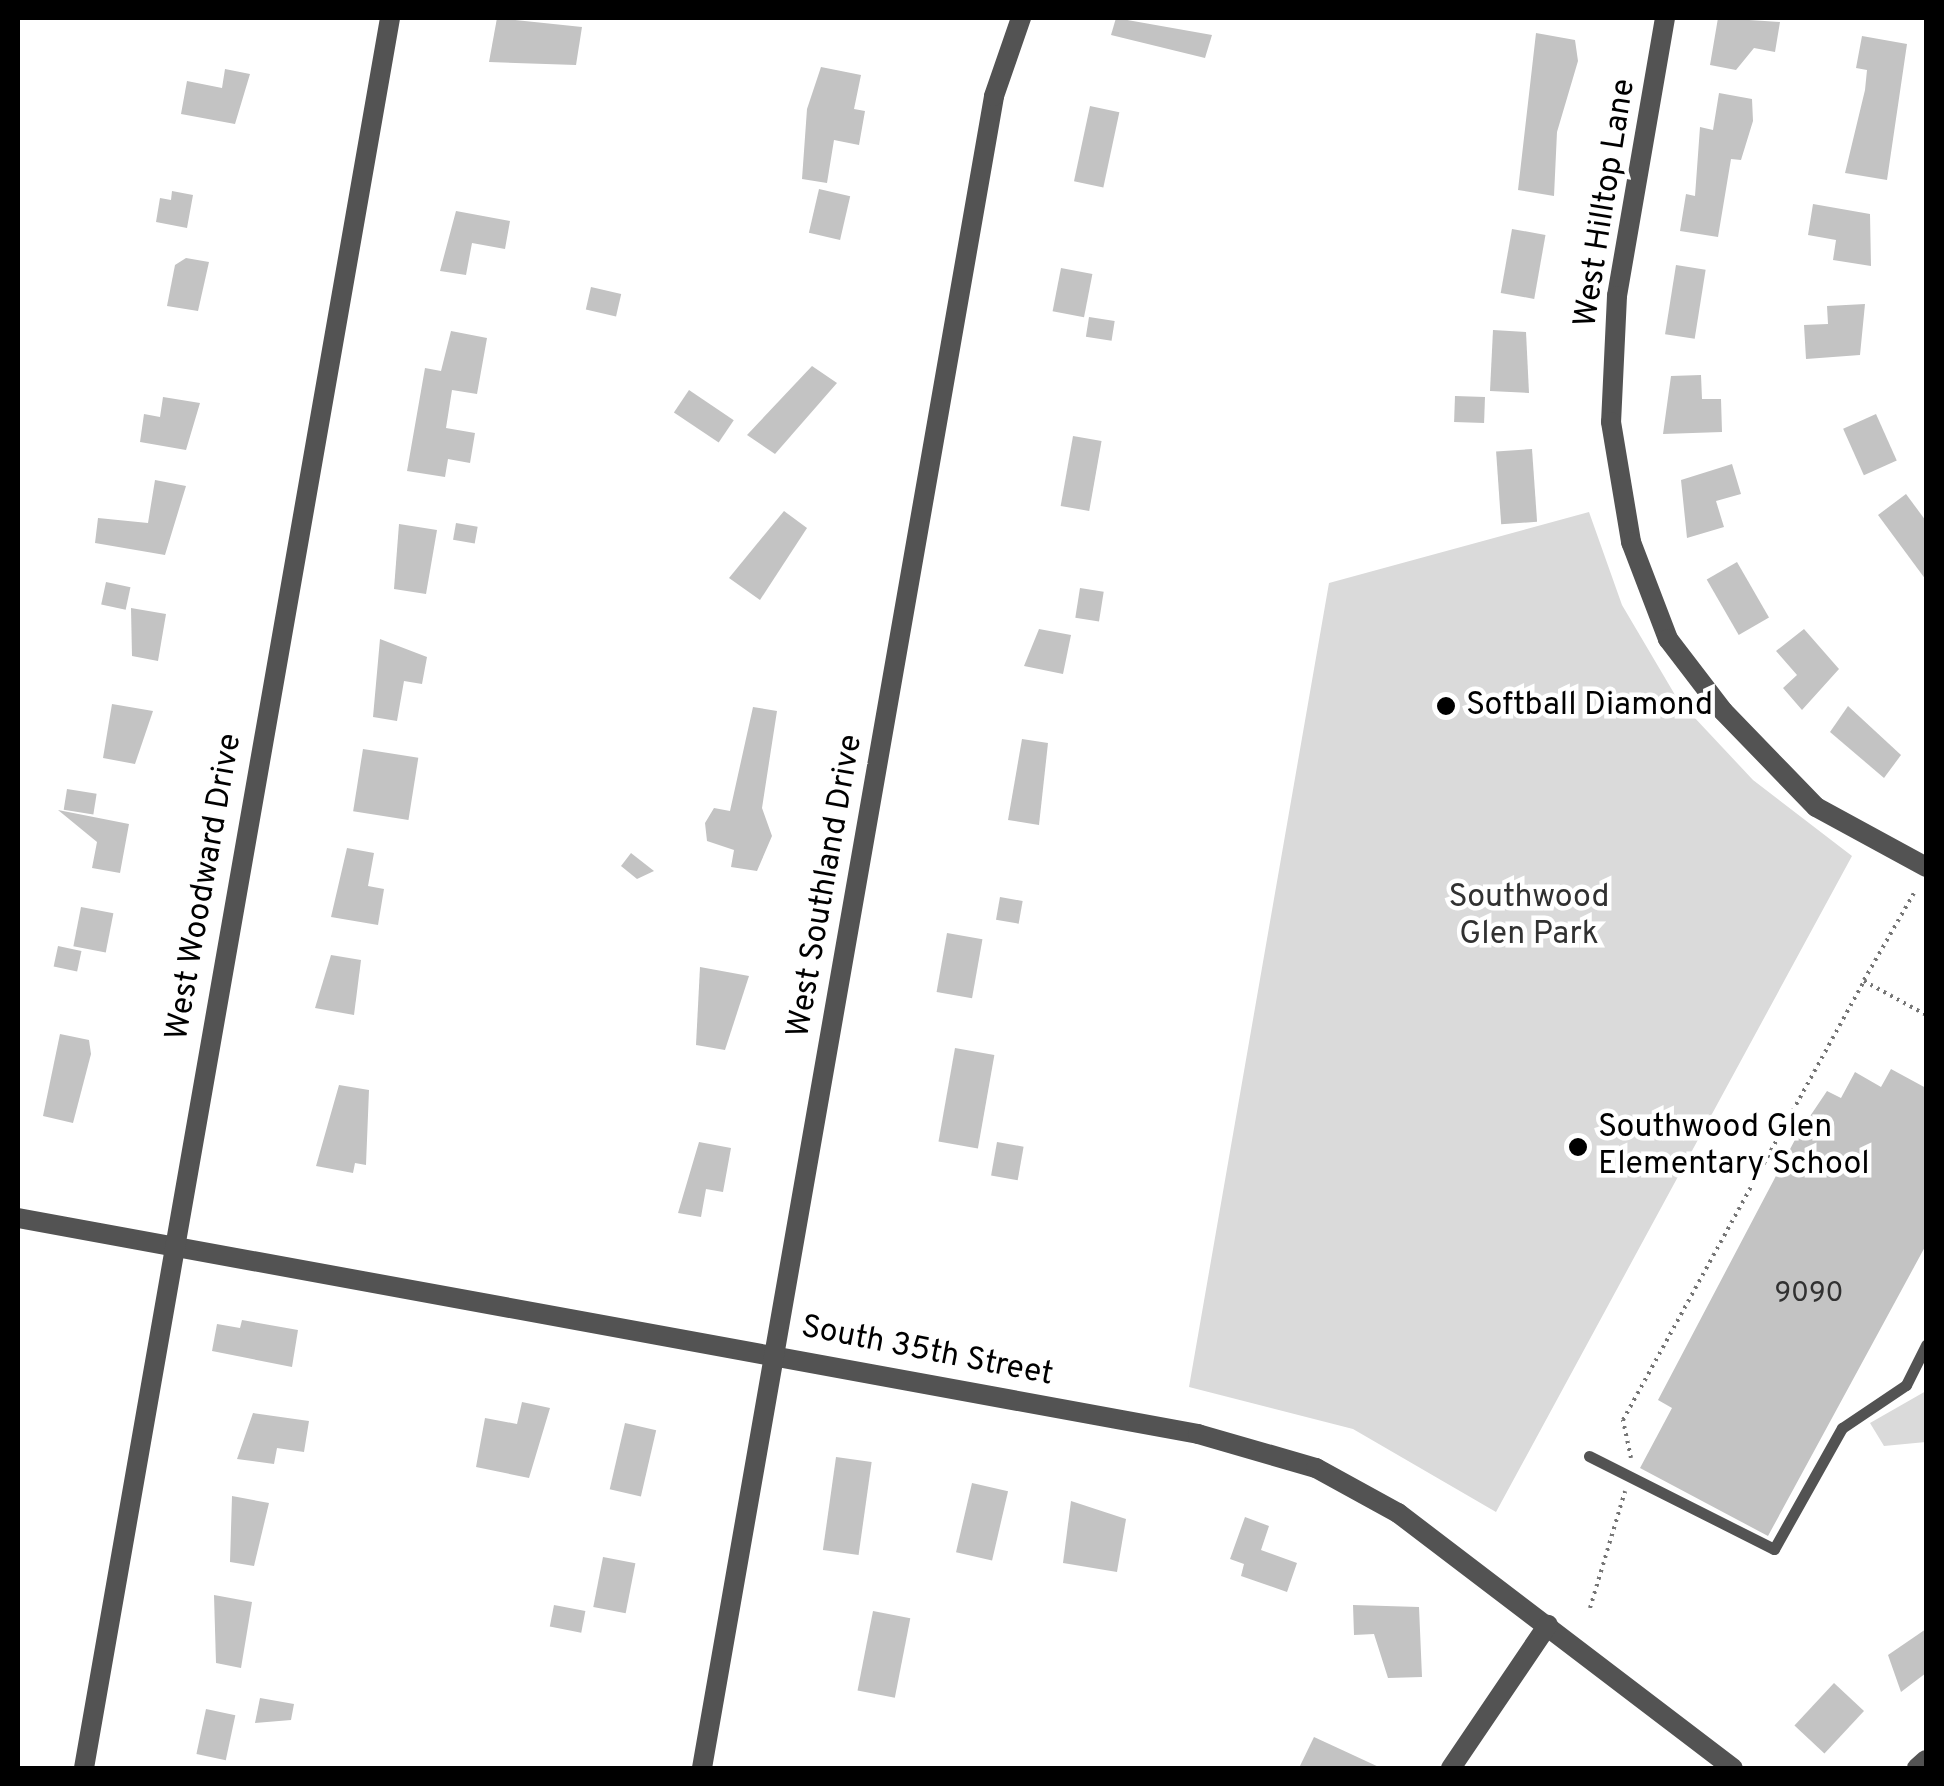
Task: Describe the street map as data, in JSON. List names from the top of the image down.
{
  "streets": {
    "street": [
      "West Hilltop Lane",
      "West Southland Drive",
      "West Woodward Drive",
      "South 35th Street"
    ]
  },
  "crossings": [
    ["West Southland Drive", "South 35th Street"],
    ["West Woodward Drive", "South 35th Street"]
  ],
  "parks": ["Southwood Glen Park"],
  "places": ["Softball Diamond", "Southwood Glen Elementary School"],
  "house_numbers": ["9090"]
}
